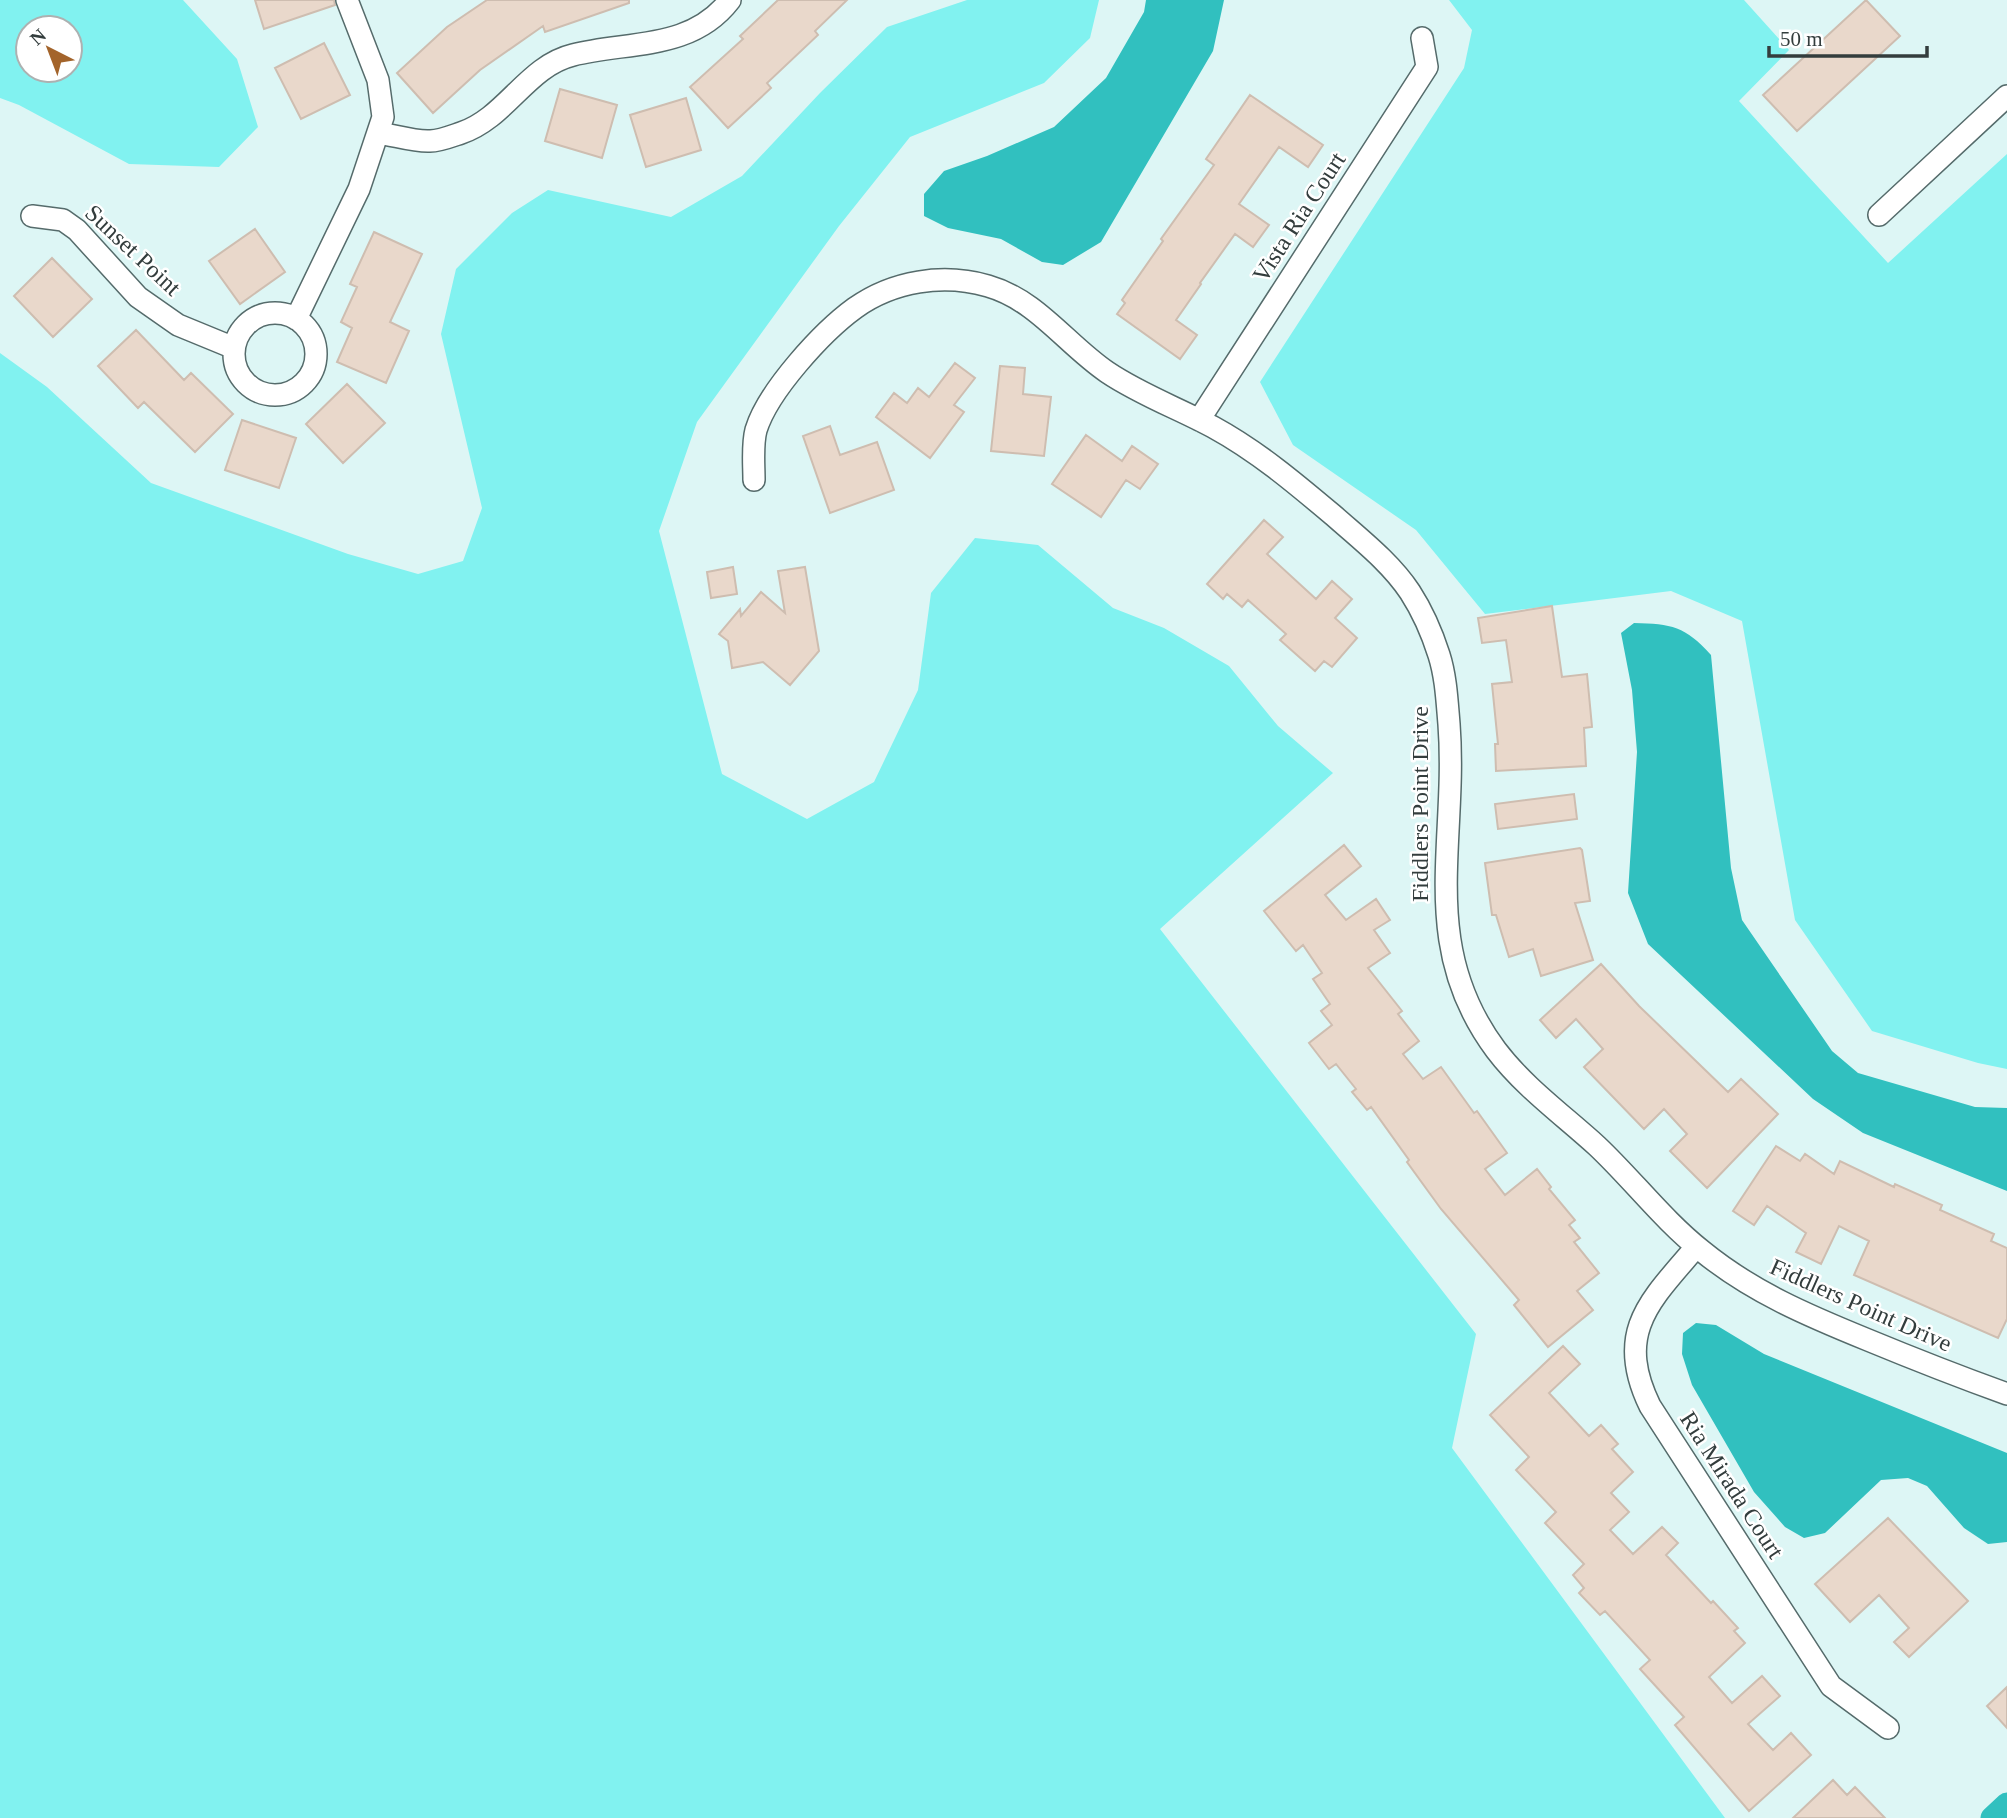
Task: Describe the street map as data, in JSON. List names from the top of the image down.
{
  "streets": {
    "street": [
      "Vista Ria Court",
      "Sunset Point",
      "Fiddlers Point Drive",
      "Ria Mirada Court"
    ]
  },
  "crossings": [
    ["Vista Ria Court", "Fiddlers Point Drive"],
    ["Fiddlers Point Drive", "Ria Mirada Court"]
  ],
  "scale_bar": "50 m",
  "north": "top left"
}
